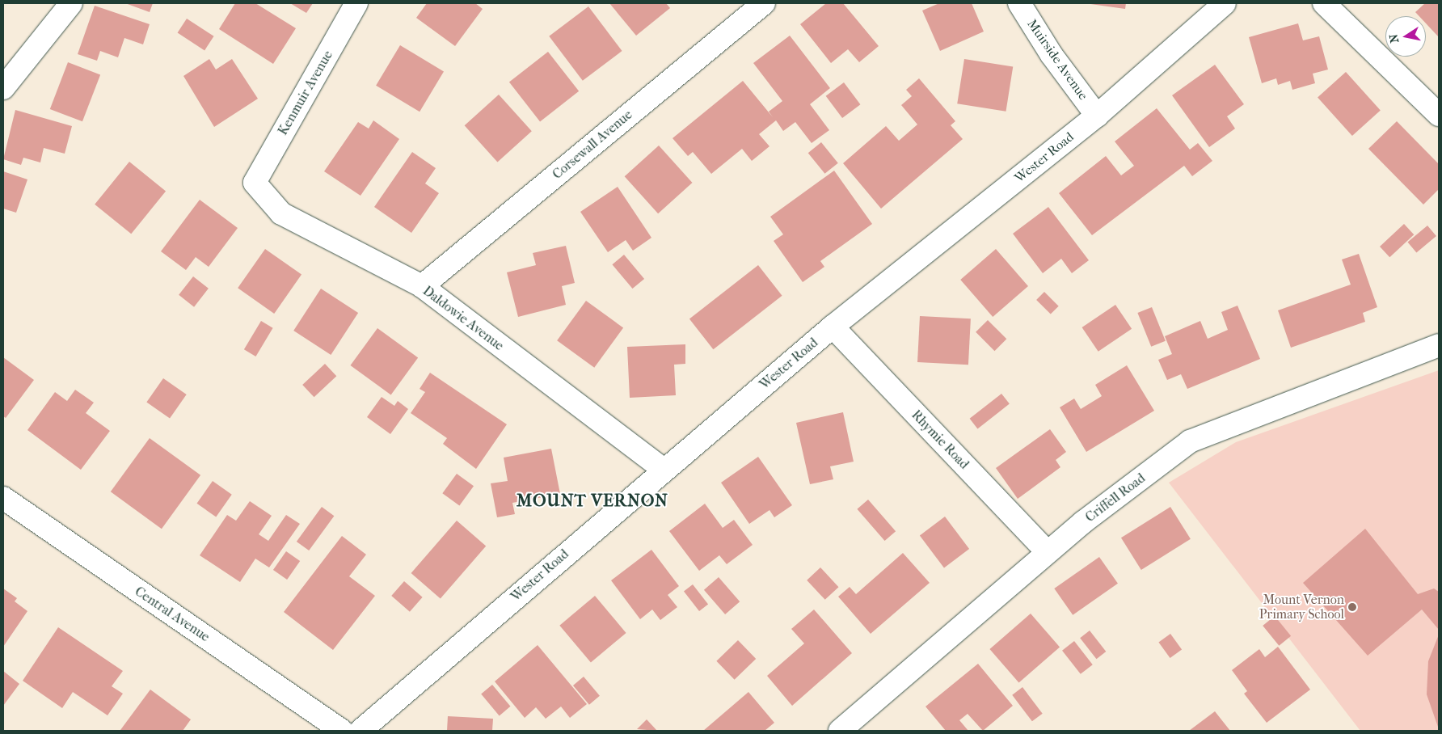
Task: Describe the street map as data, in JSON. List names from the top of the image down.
{
  "streets": {
    "street": [
      "Muirside Avenue",
      "Kenmuir Avenue",
      "Corsewall Avenue",
      "Wester Road",
      "Daldowie Avenue",
      "Rhymie Road",
      "Criffell Road",
      "Central Avenue"
    ]
  },
  "crossings": [
    ["Muirside Avenue", "Wester Road"],
    ["Kenmuir Avenue", "Daldowie Avenue"],
    ["Corsewall Avenue", "Daldowie Avenue"],
    ["Wester Road", "Daldowie Avenue"],
    ["Wester Road", "Rhymie Road"],
    ["Rhymie Road", "Criffell Road"]
  ],
  "districts": ["MOUNT VERNON"],
  "places": ["Mount Vernon Primary School"],
  "north": "left"
}
